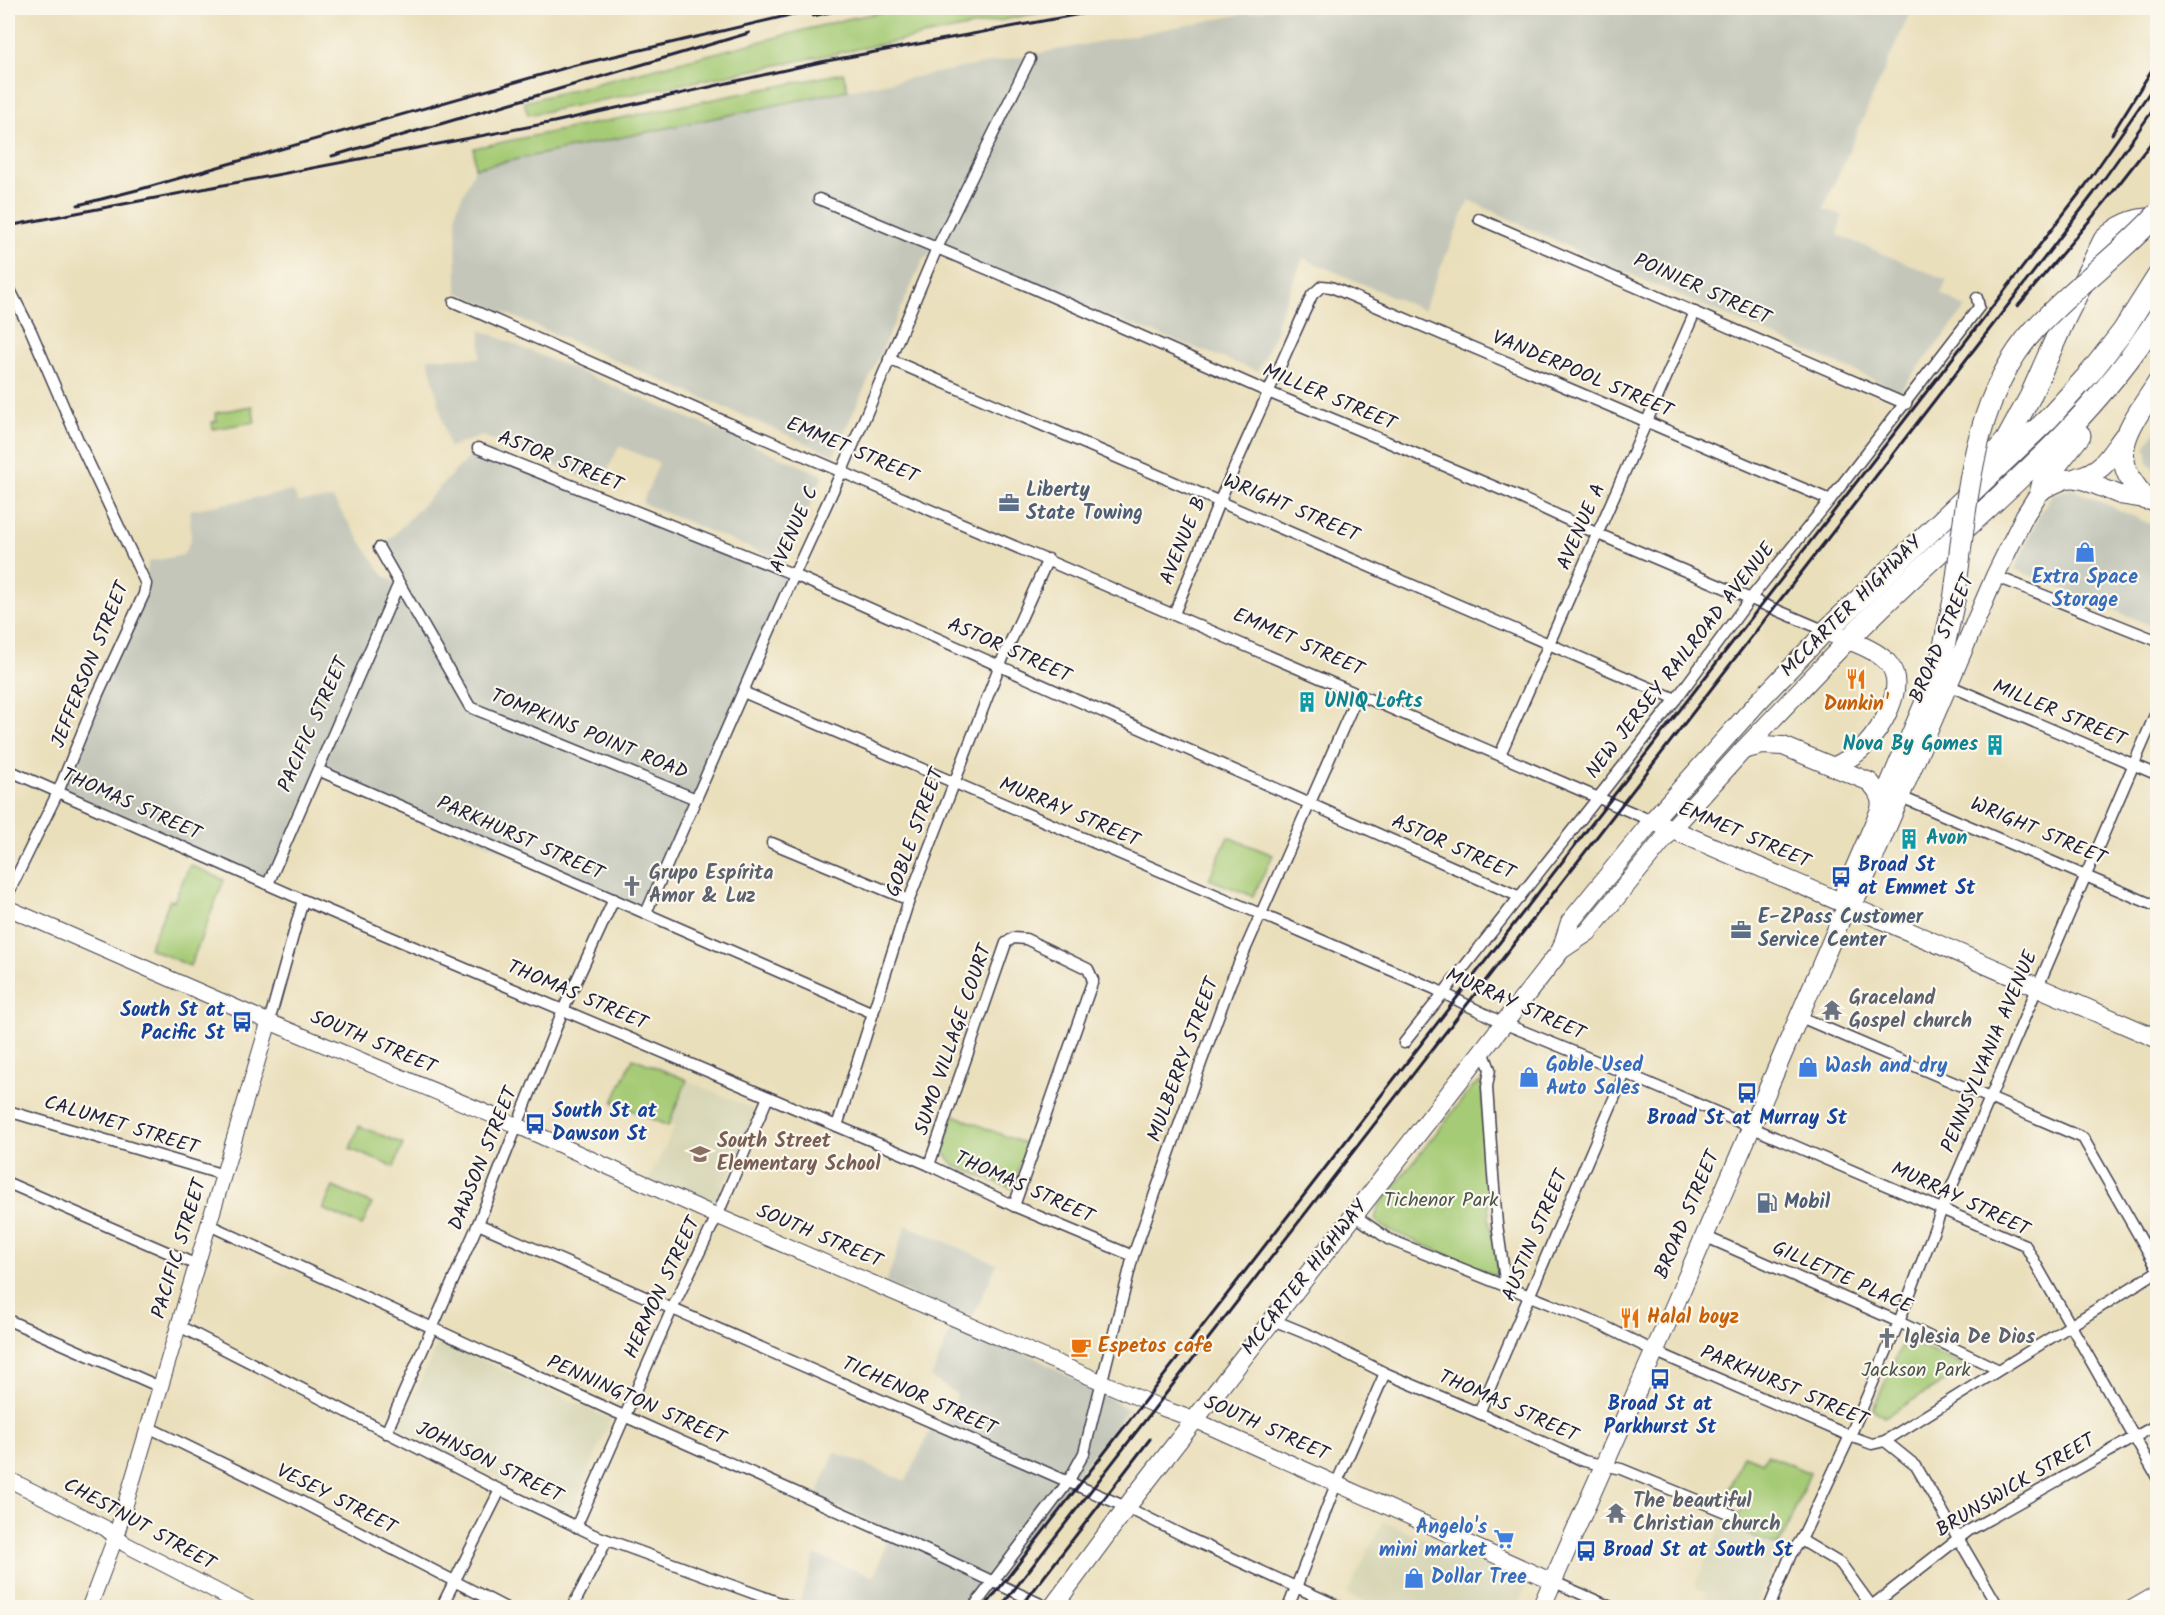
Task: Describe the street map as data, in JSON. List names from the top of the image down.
{
  "streets": {
    "highway": ["MCCARTER HIGHWAY"],
    "main road": [
      "EMMET STREET",
      "BROAD STREET",
      "PACIFIC STREET",
      "SOUTH STREET",
      "CHESTNUT STREET"
    ],
    "street": [
      "POINIER STREET",
      "VANDERPOOL STREET",
      "MILLER STREET",
      "ASTOR STREET",
      "WRIGHT STREET",
      "AVENUE A",
      "AVENUE C",
      "AVENUE B",
      "NEW JERSEY RAILROAD AVENUE",
      "JEFFERSON STREET",
      "TOMPKINS POINT ROAD",
      "THOMAS STREET",
      "MURRAY STREET",
      "GOBLE STREET",
      "PARKHURST STREET",
      "SUMO VILLAGE COURT",
      "PENNSYLVANIA AVENUE",
      "MULBERRY STREET",
      "CALUMET STREET",
      "DAWSON STREET",
      "AUSTIN STREET",
      "GILLETTE PLACE",
      "HERMON STREET",
      "TICHENOR STREET",
      "PENNINGTON STREET",
      "JOHNSON STREET",
      "BRUNSWICK STREET",
      "VESEY STREET"
    ]
  },
  "crossings": [
    ["POINIER STREET", "AVENUE A"],
    ["POINIER STREET", "NEW JERSEY RAILROAD AVENUE"],
    ["VANDERPOOL STREET", "AVENUE A"],
    ["VANDERPOOL STREET", "AVENUE B"],
    ["VANDERPOOL STREET", "NEW JERSEY RAILROAD AVENUE"],
    ["MILLER STREET", "AVENUE A"],
    ["MILLER STREET", "AVENUE C"],
    ["MILLER STREET", "AVENUE B"],
    ["MILLER STREET", "MCCARTER HIGHWAY"],
    ["MILLER STREET", "BROAD STREET"],
    ["MILLER STREET", "NEW JERSEY RAILROAD AVENUE"],
    ["MILLER STREET", "PENNSYLVANIA AVENUE"],
    ["EMMET STREET", "AVENUE A"],
    ["EMMET STREET", "AVENUE C"],
    ["EMMET STREET", "AVENUE B"],
    ["EMMET STREET", "MCCARTER HIGHWAY"],
    ["EMMET STREET", "BROAD STREET"],
    ["EMMET STREET", "NEW JERSEY RAILROAD AVENUE"],
    ["EMMET STREET", "GOBLE STREET"],
    ["EMMET STREET", "PENNSYLVANIA AVENUE"],
    ["EMMET STREET", "MULBERRY STREET"],
    ["ASTOR STREET", "AVENUE C"],
    ["ASTOR STREET", "NEW JERSEY RAILROAD AVENUE"],
    ["ASTOR STREET", "GOBLE STREET"],
    ["ASTOR STREET", "MULBERRY STREET"],
    ["WRIGHT STREET", "AVENUE A"],
    ["WRIGHT STREET", "AVENUE C"],
    ["WRIGHT STREET", "AVENUE B"],
    ["WRIGHT STREET", "BROAD STREET"],
    ["WRIGHT STREET", "NEW JERSEY RAILROAD AVENUE"],
    ["WRIGHT STREET", "PENNSYLVANIA AVENUE"],
    ["AVENUE C", "TOMPKINS POINT ROAD"],
    ["AVENUE C", "MURRAY STREET"],
    ["AVENUE C", "PARKHURST STREET"],
    ["MCCARTER HIGHWAY", "THOMAS STREET"],
    ["MCCARTER HIGHWAY", "MURRAY STREET"],
    ["MCCARTER HIGHWAY", "PARKHURST STREET"],
    ["MCCARTER HIGHWAY", "SOUTH STREET"],
    ["MCCARTER HIGHWAY", "TICHENOR STREET"],
    ["MCCARTER HIGHWAY", "PENNINGTON STREET"],
    ["BROAD STREET", "THOMAS STREET"],
    ["BROAD STREET", "MURRAY STREET"],
    ["BROAD STREET", "PARKHURST STREET"],
    ["BROAD STREET", "SOUTH STREET"],
    ["BROAD STREET", "GILLETTE PLACE"],
    ["NEW JERSEY RAILROAD AVENUE", "MURRAY STREET"],
    ["JEFFERSON STREET", "THOMAS STREET"],
    ["PACIFIC STREET", "TOMPKINS POINT ROAD"],
    ["PACIFIC STREET", "THOMAS STREET"],
    ["PACIFIC STREET", "PARKHURST STREET"],
    ["PACIFIC STREET", "SOUTH STREET"],
    ["PACIFIC STREET", "CALUMET STREET"],
    ["PACIFIC STREET", "PENNINGTON STREET"],
    ["PACIFIC STREET", "JOHNSON STREET"],
    ["PACIFIC STREET", "VESEY STREET"],
    ["PACIFIC STREET", "CHESTNUT STREET"],
    ["THOMAS STREET", "GOBLE STREET"],
    ["THOMAS STREET", "SUMO VILLAGE COURT"],
    ["THOMAS STREET", "MULBERRY STREET"],
    ["THOMAS STREET", "DAWSON STREET"],
    ["THOMAS STREET", "AUSTIN STREET"],
    ["THOMAS STREET", "HERMON STREET"],
    ["MURRAY STREET", "GOBLE STREET"],
    ["MURRAY STREET", "PENNSYLVANIA AVENUE"],
    ["MURRAY STREET", "MULBERRY STREET"],
    ["MURRAY STREET", "AUSTIN STREET"],
    ["MURRAY STREET", "BRUNSWICK STREET"],
    ["GOBLE STREET", "PARKHURST STREET"],
    ["PARKHURST STREET", "PENNSYLVANIA AVENUE"],
    ["PARKHURST STREET", "DAWSON STREET"],
    ["PARKHURST STREET", "AUSTIN STREET"],
    ["PARKHURST STREET", "BRUNSWICK STREET"],
    ["SOUTH STREET", "MULBERRY STREET"],
    ["SOUTH STREET", "DAWSON STREET"],
    ["SOUTH STREET", "HERMON STREET"],
    ["PENNSYLVANIA AVENUE", "GILLETTE PLACE"],
    ["MULBERRY STREET", "TICHENOR STREET"],
    ["DAWSON STREET", "TICHENOR STREET"],
    ["DAWSON STREET", "PENNINGTON STREET"],
    ["DAWSON STREET", "JOHNSON STREET"],
    ["HERMON STREET", "TICHENOR STREET"],
    ["HERMON STREET", "PENNINGTON STREET"],
    ["HERMON STREET", "JOHNSON STREET"]
  ],
  "parks": ["Tichenor Park", "Jackson Park"],
  "places": {
    "office": ["Liberty State Towing", "E-ZPass Customer Service Center"],
    "shop": [
      "Extra Space Storage",
      "Wash and dry",
      "Goble Used Auto Sales",
      "Dollar Tree"
    ],
    "restaurant": ["Dunkin'", "Halal boyz"],
    "building": ["UNIQ Lofts", "Nova By Gomes", "Avon"],
    "bus stop": [
      "Broad St at Emmet St",
      "South St at Pacific St",
      "Broad St at Murray St",
      "South St at Dawson St",
      "Broad St at Parkhurst St",
      "Broad St at South St"
    ],
    "church": ["Grupo Espírita Amor & Luz", "Iglesia De Dios"],
    "temple": ["Graceland Gospel church", "The beautiful Christian church"],
    "school or university": ["South Street Elementary School"],
    "fuel station": ["Mobil"],
    "cafe": ["Espetos cafe"],
    "supermarket": ["Angelo's mini market"]
  }
}
